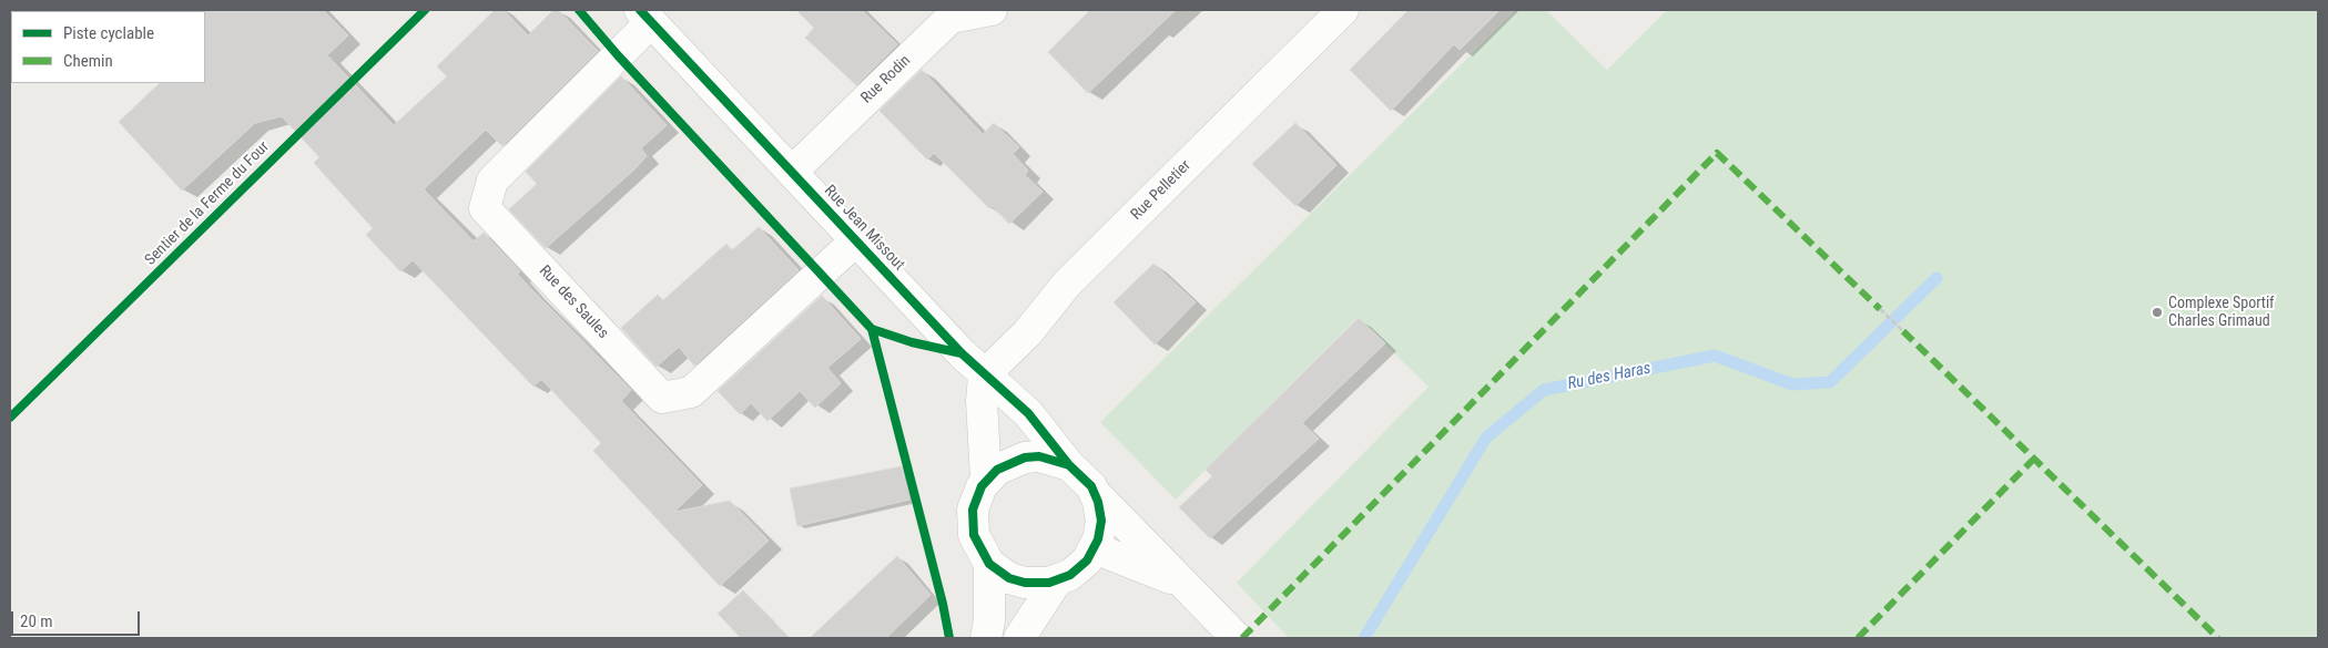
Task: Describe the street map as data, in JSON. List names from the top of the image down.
{
  "streets": {
    "street": [
      "Rue Rodin",
      "Rue Pelletier",
      "Rue Jean Missout",
      "Rue des Saules"
    ],
    "cycle path": ["Sentier de la Ferme du Four"]
  },
  "crossings": [
    ["Rue Rodin", "Rue Jean Missout"],
    ["Rue Pelletier", "Rue Jean Missout"],
    ["Rue Jean Missout", "Rue des Saules"]
  ],
  "water": ["Ru des Haras"],
  "places": ["Complexe Sportif Charles Grimaud"],
  "legend": ["Piste cyclable", "Chemin"],
  "scale_bar": "20 m"
}
